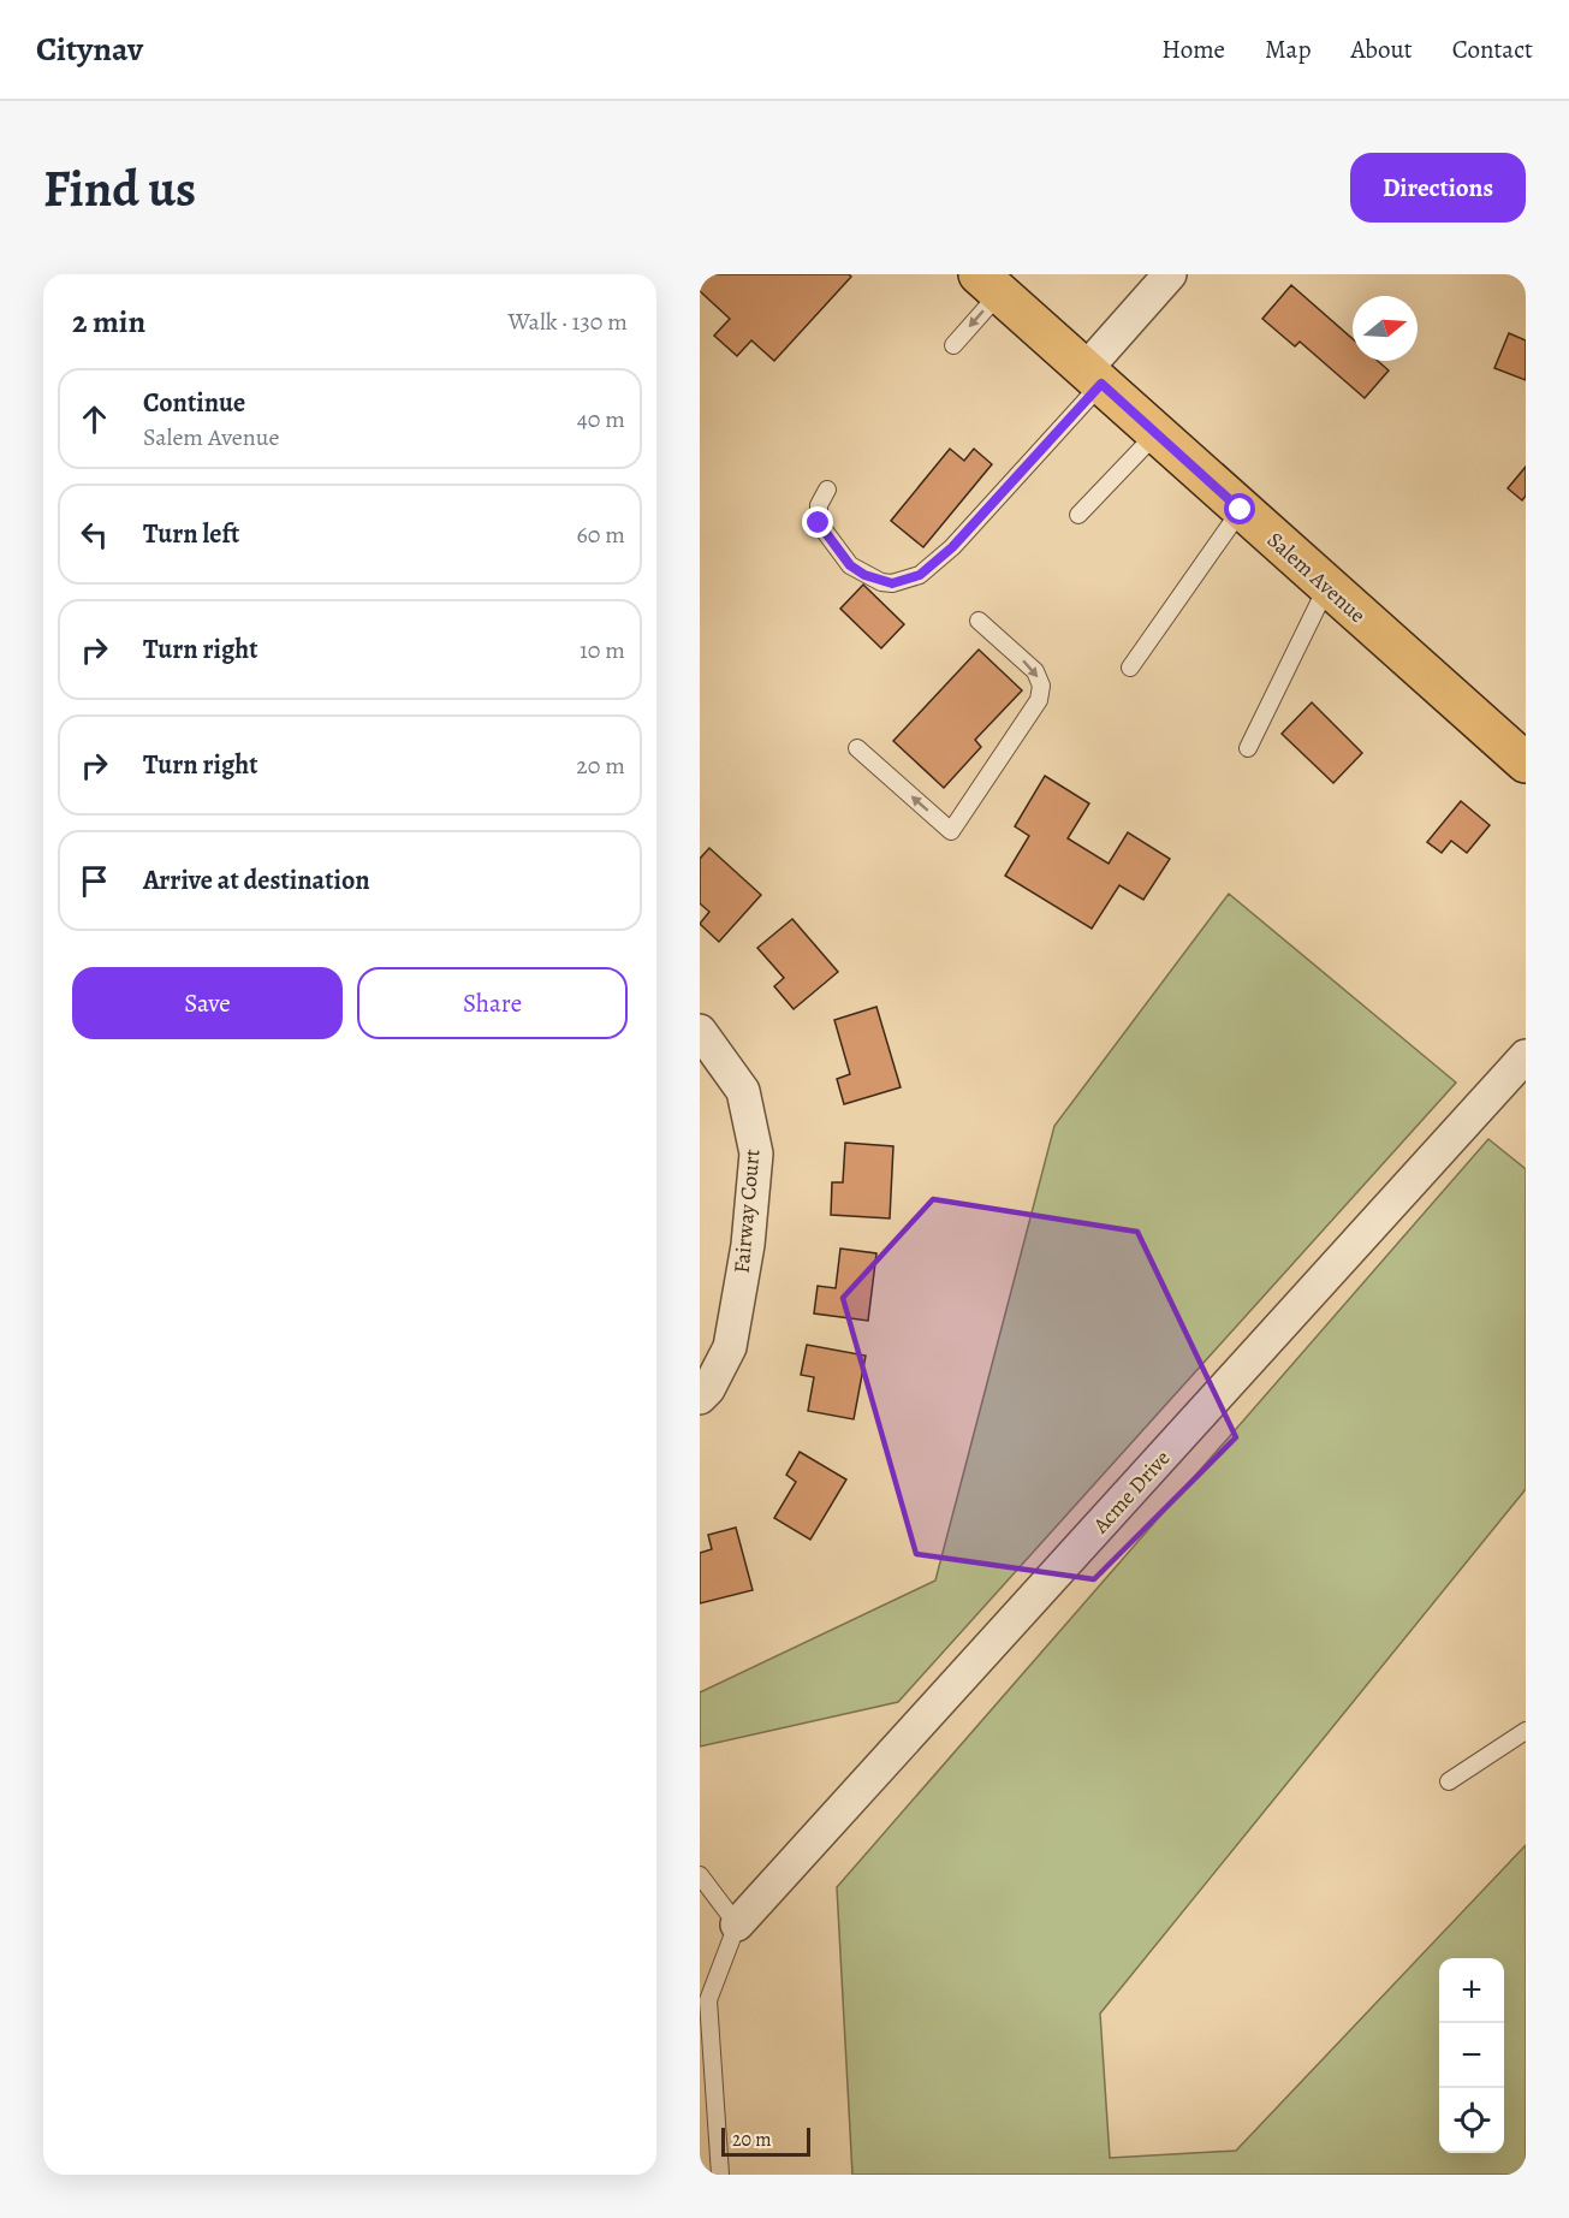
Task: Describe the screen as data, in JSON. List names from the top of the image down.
{
  "streets": {
    "main road": ["Salem Avenue"],
    "street": ["Fairway Court", "Acme Drive"]
  },
  "scale_bar": "20 m",
  "north": "right",
  "page": {
    "header": "Citynav",
    "nav": [
      "Home",
      "Map",
      "About",
      "Contact"
    ],
    "buttons": [
      "Directions",
      ["Save", "Share"]
    ],
    "title": "Find us",
    "heading": ["2 min", "Walk · 130 m"],
    "list": [
      ["Continue", "Salem Avenue", "40 m"],
      ["Turn left", "60 m"],
      ["Turn right", "10 m"],
      ["Turn right", "20 m"],
      "Arrive at destination"
    ],
    "map_buttons": ["+", "−"],
    "scale": "20 m"
  }
}
